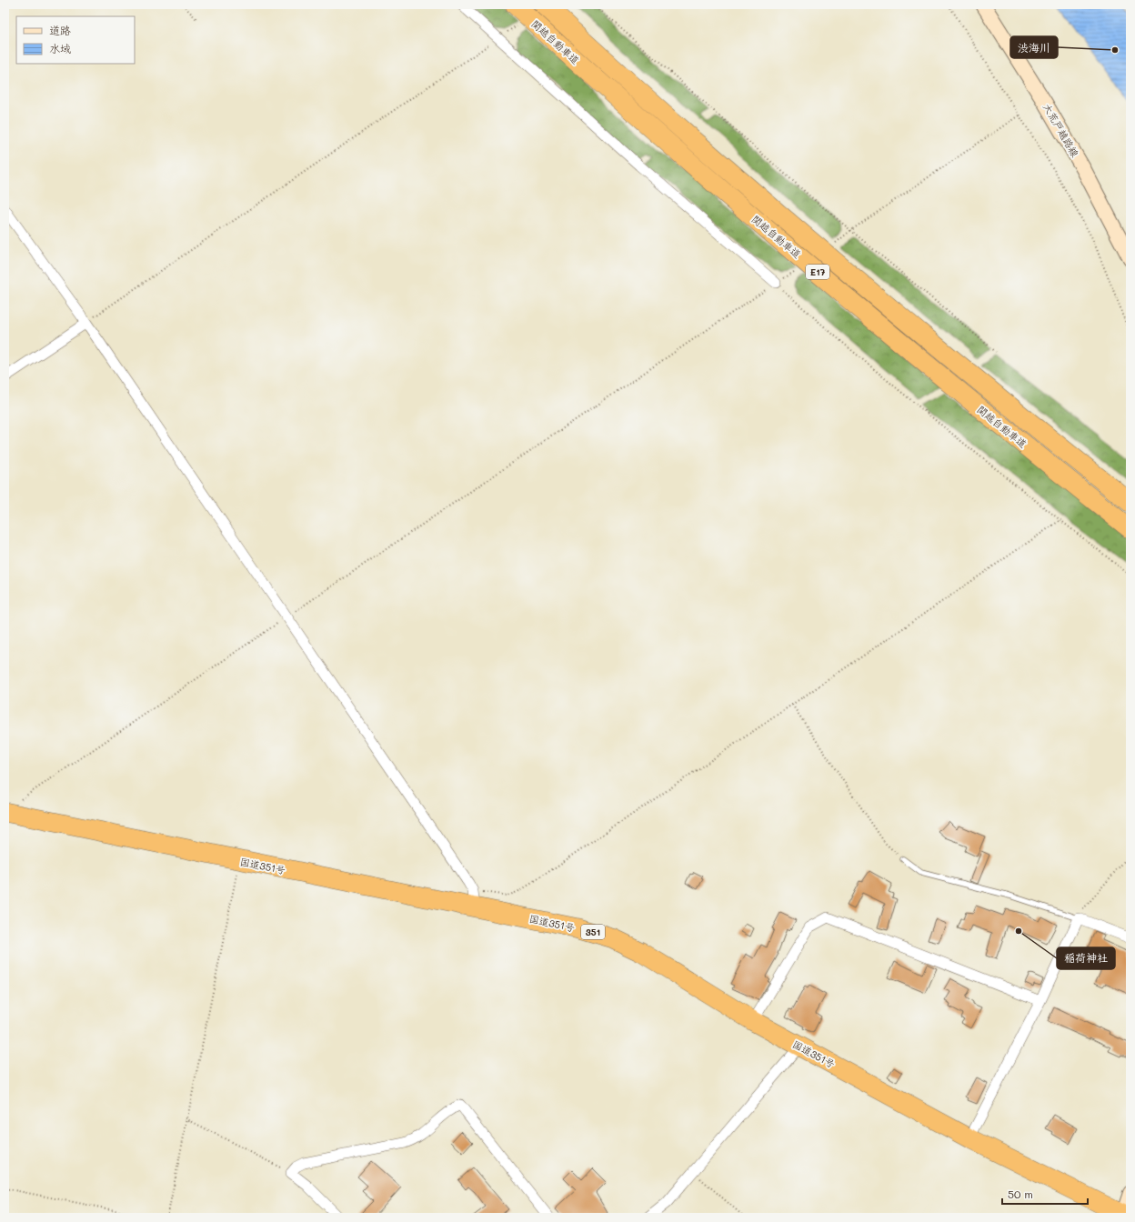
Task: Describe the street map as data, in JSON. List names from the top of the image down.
{
  "streets": {
    "highway": [
      "関越自動車道",
      "E17",
      "国道351号",
      "351"
    ],
    "main road": ["大荒戸越路線"]
  },
  "places": ["渋海川", "稲荷神社"],
  "legend": ["道路", "水域"],
  "scale_bar": "50 m"
}
